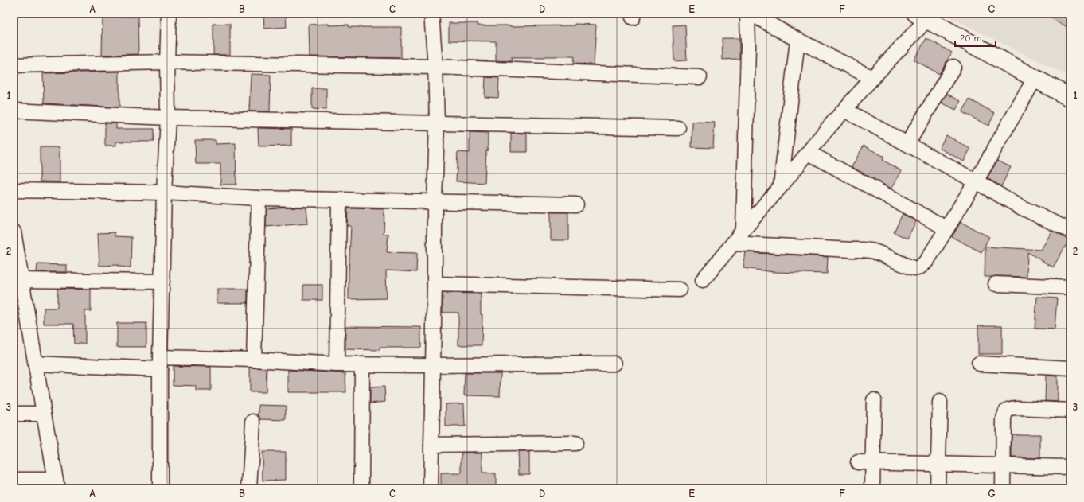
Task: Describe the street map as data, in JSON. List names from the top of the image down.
{
  "scale_bar": "20 m",
  "grid": {
    "columns": [
      "A",
      "B",
      "C",
      "D",
      "E",
      "F",
      "G"
    ],
    "rows": ["1", "2", "3"]
  }
}
